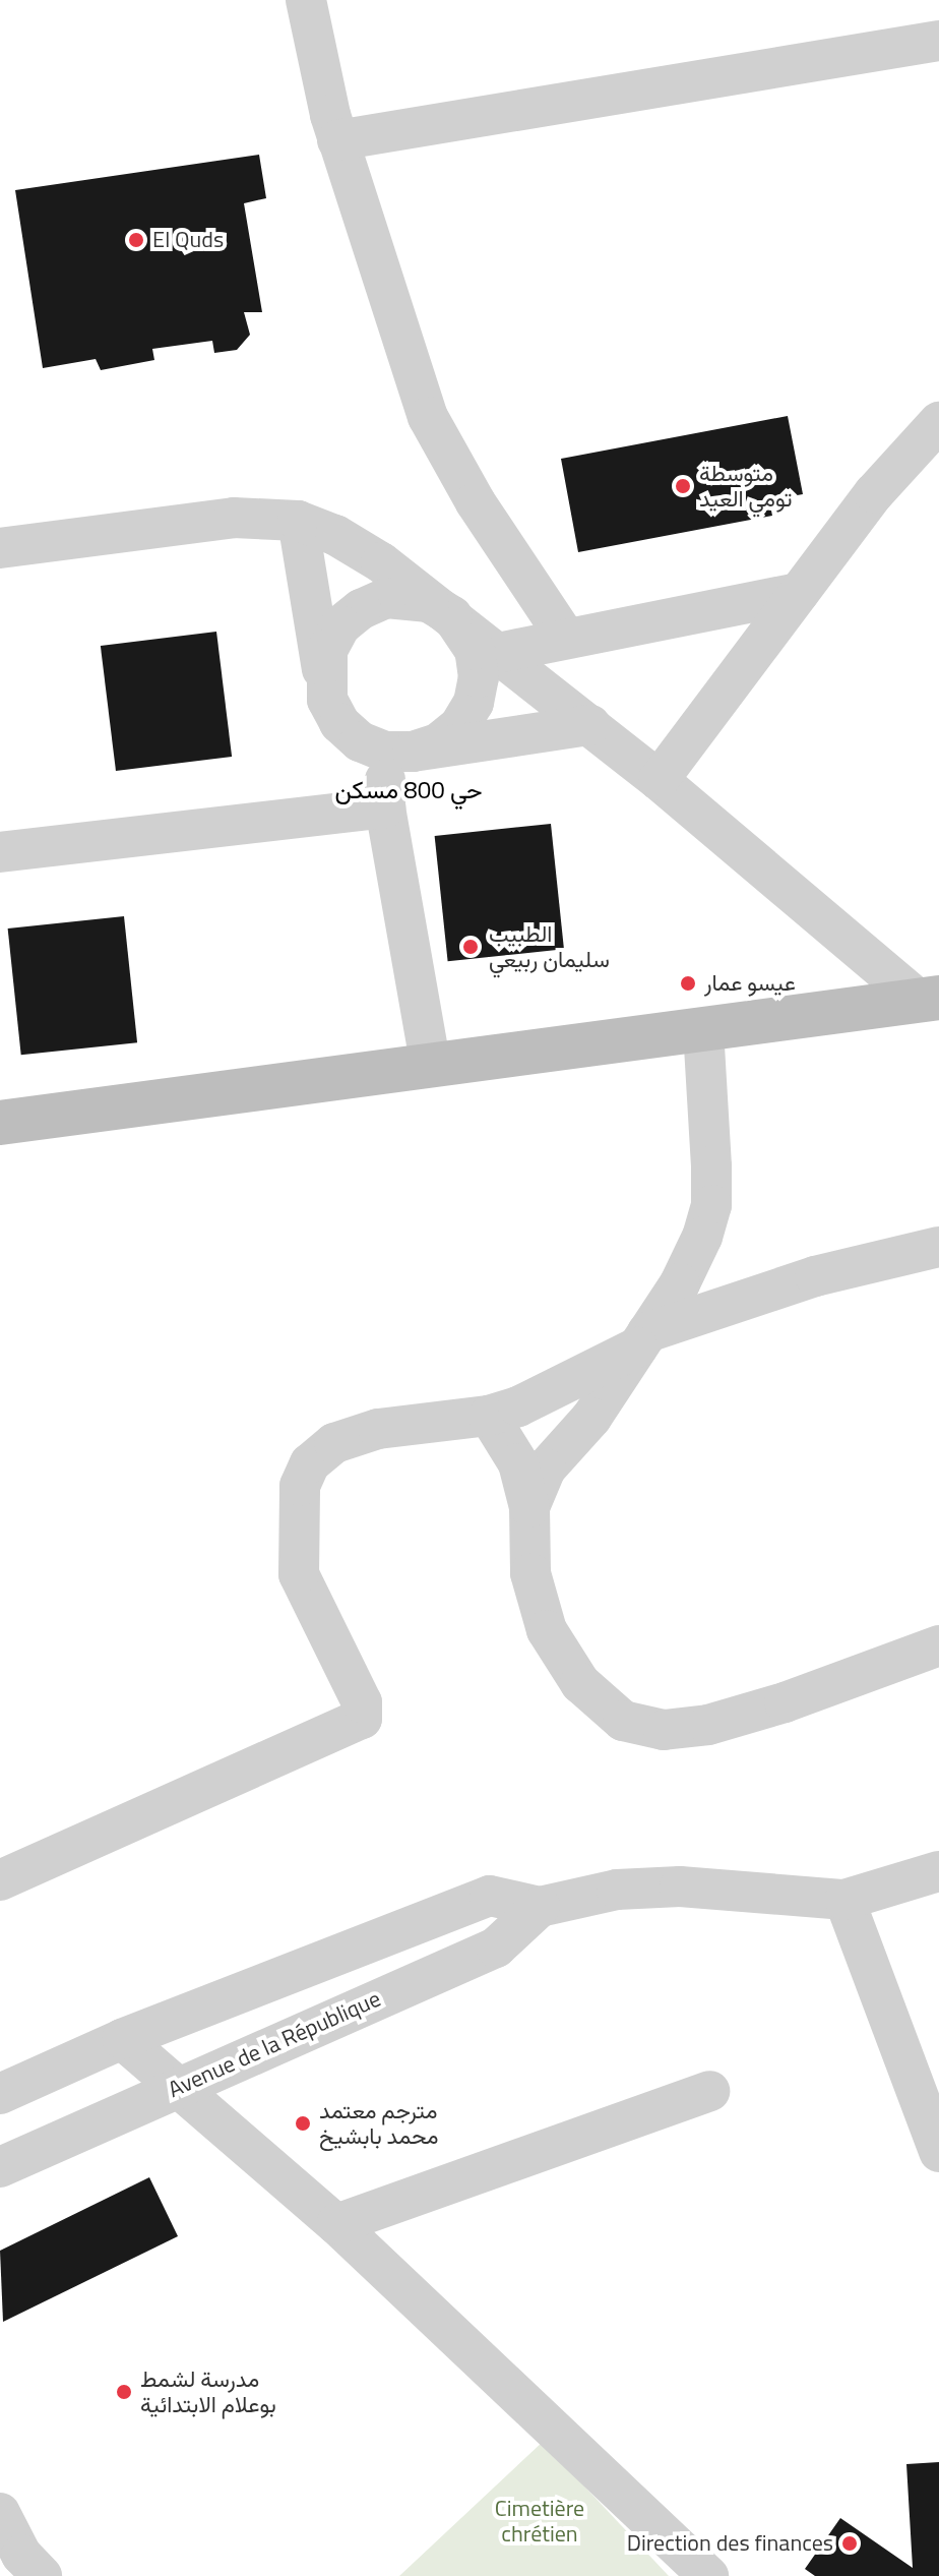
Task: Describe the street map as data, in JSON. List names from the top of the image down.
{
  "streets": {
    "street": ["Avenue de la République"]
  },
  "districts": ["حي 800 مسكن"],
  "parks": ["Cimetière chrétien"],
  "places": [
    "El Quds",
    "متوسطة تومي العيد",
    "الطبيب سليمان ربيعي",
    "عيسو عمار",
    "مترجم معتمد محمد بابشيخ",
    "مدرسة لشمط بوعلام الابتدائية",
    "Direction des finances"
  ]
}
